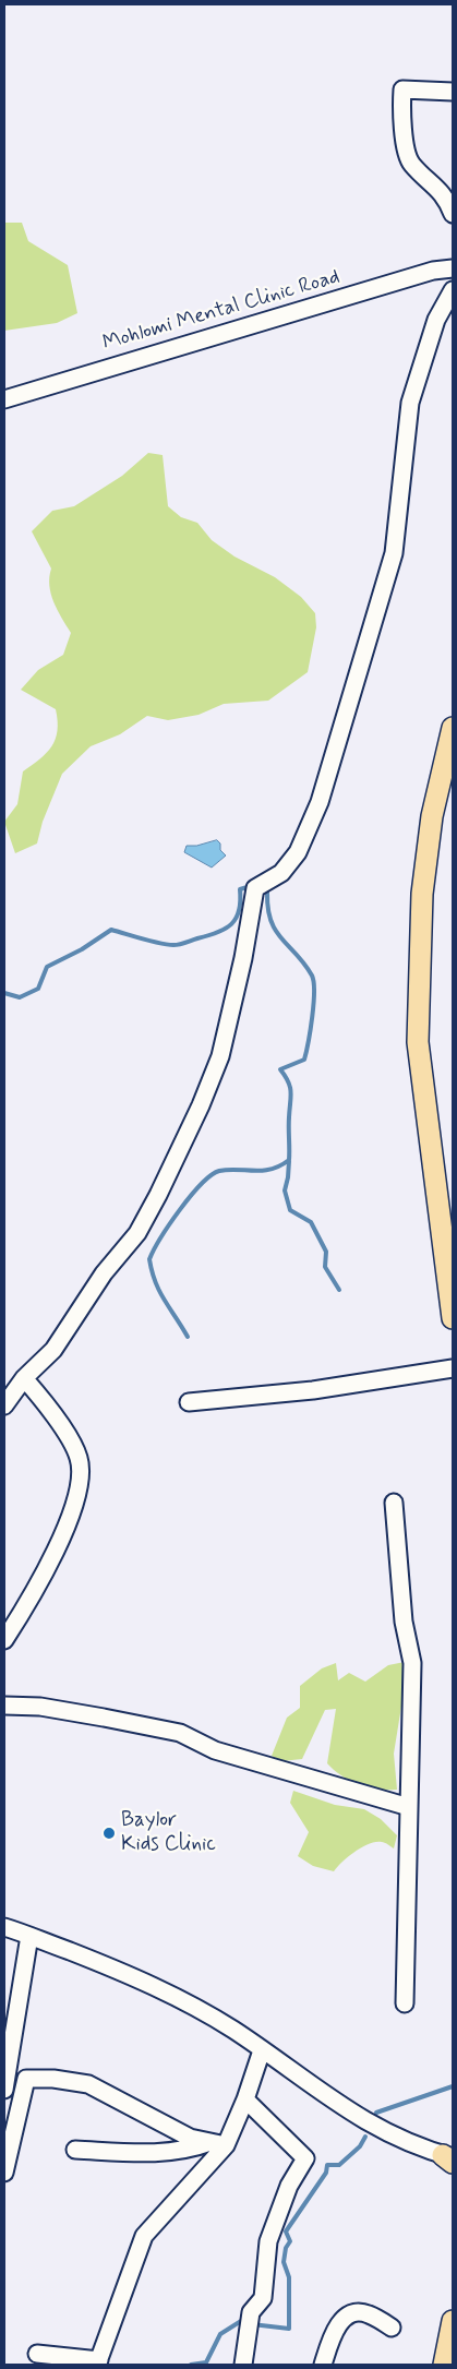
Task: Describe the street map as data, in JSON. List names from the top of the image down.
{
  "streets": {
    "street": ["Mohlomi Mental Clinic Road"]
  },
  "places": ["Baylor Kids Clinic"]
}
